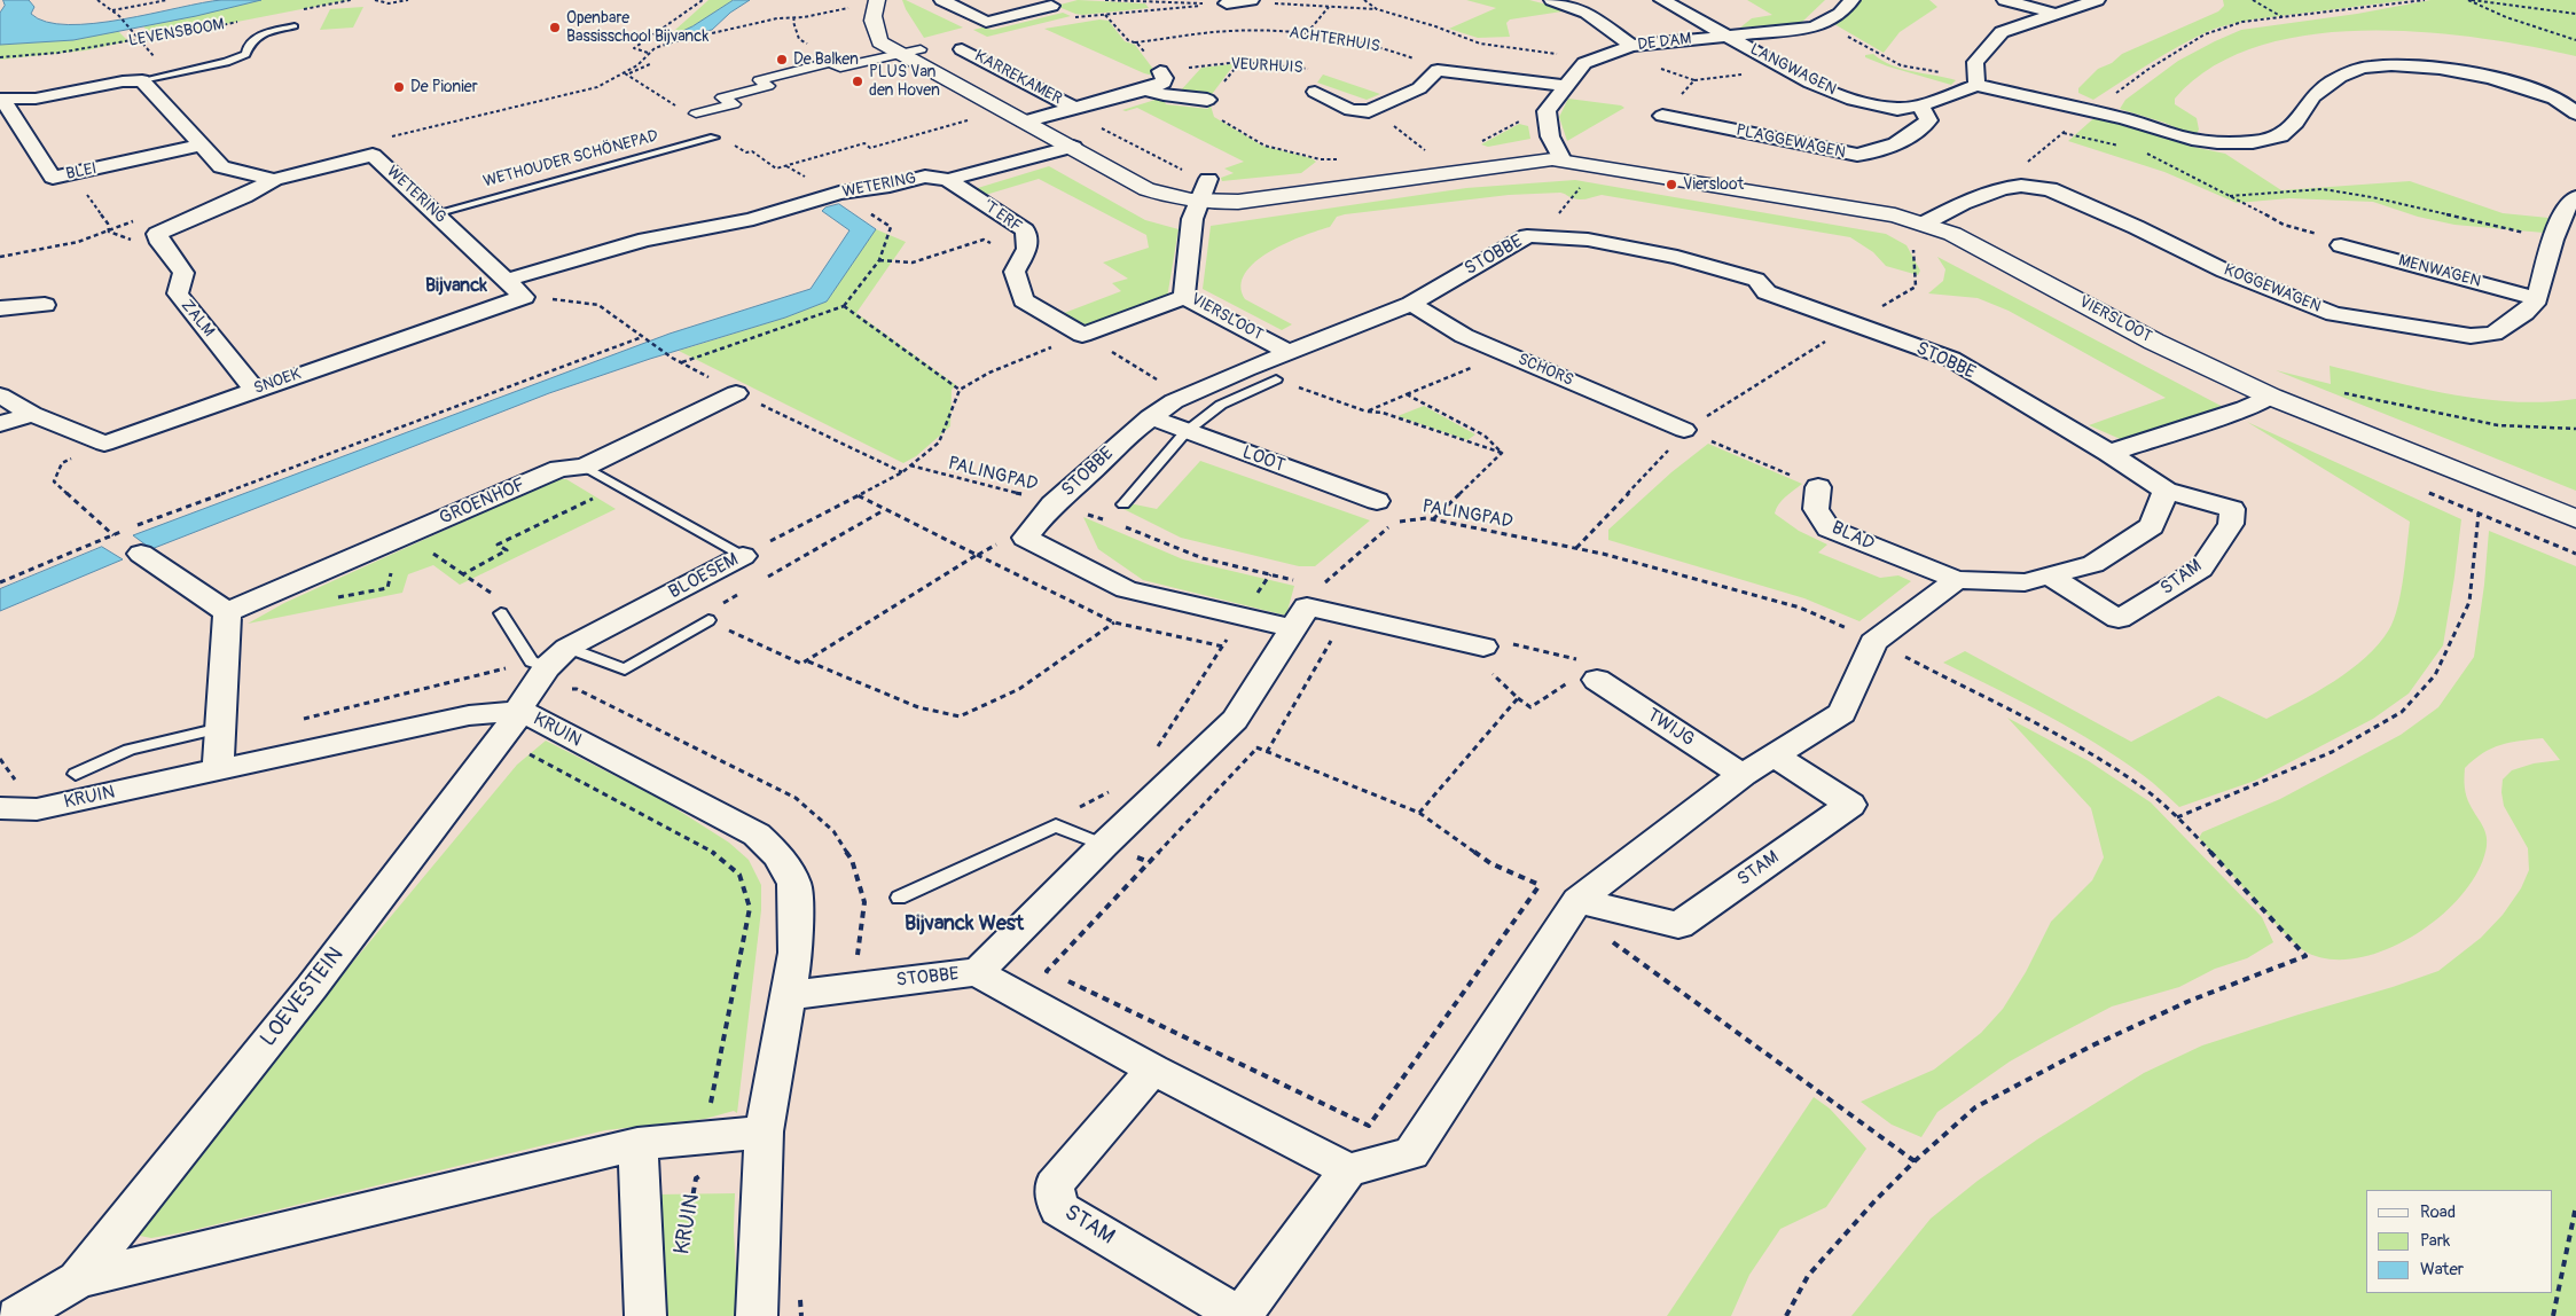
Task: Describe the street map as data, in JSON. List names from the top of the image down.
{
  "streets": {
    "street": [
      "LEVENSBOOM",
      "DE DAM",
      "VEURHUIS",
      "LANGWAGEN",
      "KARREKAMER",
      "PLAGGEWAGEN",
      "BLEI",
      "WETERING",
      "'T ERF",
      "STOBBE",
      "MENWAGEN",
      "KOGGEWAGEN",
      "VIERSLOOT",
      "ZALM",
      "SCHORS",
      "SNOEK",
      "LOOT",
      "GROENHOF",
      "BLAD",
      "BLOESEM",
      "STAM",
      "TWIJG",
      "KRUIN",
      "LOEVESTEIN"
    ],
    "lane": ["WETHOUDER SCHÖNEPAD"],
    "path": ["ACHTERHUIS", "PALINGPAD"]
  },
  "crossings": [
    ["LEVENSBOOM", "BLEI"],
    ["DE DAM", "LANGWAGEN"],
    ["DE DAM", "VIERSLOOT"],
    ["LANGWAGEN", "PLAGGEWAGEN"],
    ["WETHOUDER SCHÖNEPAD", "WETERING"],
    ["WETERING", "'T ERF"],
    ["WETERING", "VIERSLOOT"],
    ["WETERING", "SNOEK"],
    ["STOBBE", "VIERSLOOT"],
    ["STOBBE", "SCHORS"],
    ["STOBBE", "LOOT"],
    ["STOBBE", "PALINGPAD"],
    ["STOBBE", "STAM"],
    ["STOBBE", "KRUIN"],
    ["MENWAGEN", "KOGGEWAGEN"],
    ["KOGGEWAGEN", "VIERSLOOT"],
    ["ZALM", "SNOEK"],
    ["PALINGPAD", "BLOESEM"],
    ["BLOESEM", "KRUIN"],
    ["BLOESEM", "LOEVESTEIN"],
    ["KRUIN", "LOEVESTEIN"]
  ],
  "districts": ["Bijvanck", "Bijvanck West"],
  "places": [
    "Openbare Bassisschool Bijvanck",
    "De Balken",
    "PLUS Van den Hoven",
    "De Pionier",
    "Viersloot"
  ],
  "legend": ["Road", "Park", "Water"]
}
